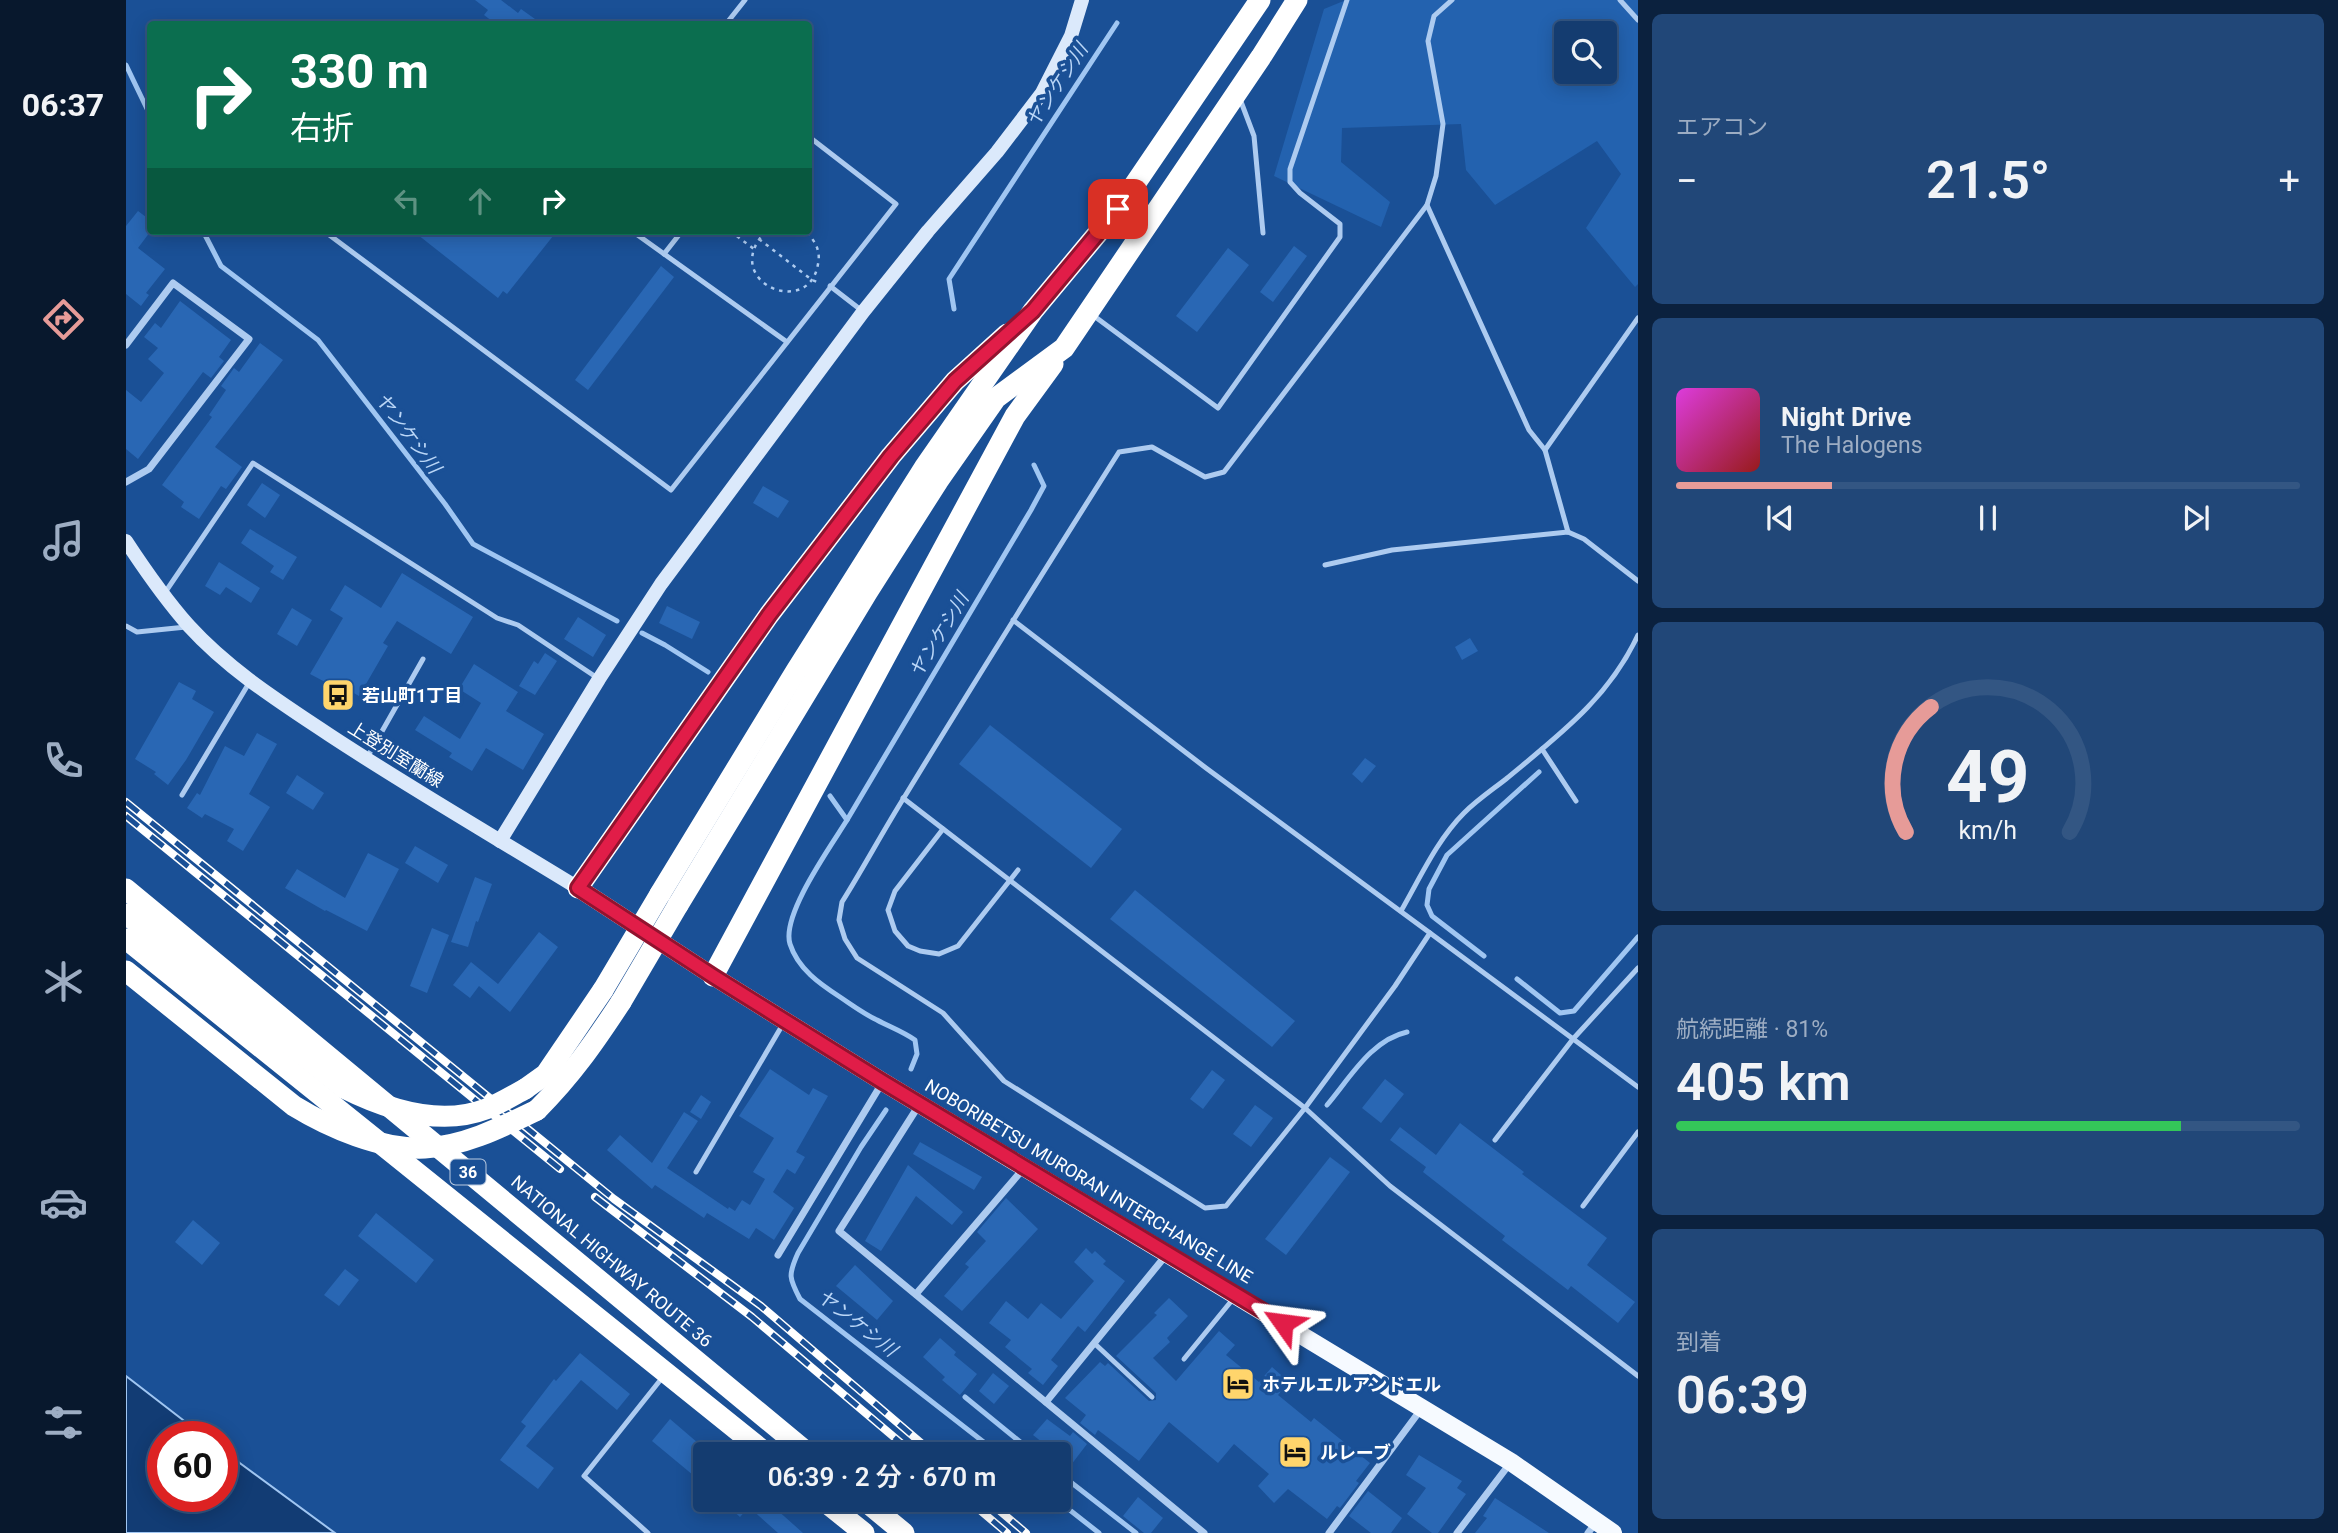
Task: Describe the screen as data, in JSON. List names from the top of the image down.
{
  "streets": {
    "highway": ["36", "NATIONAL HIGHWAY ROUTE 36"],
    "main road": ["NOBORIBETSU MURORAN INTERCHANGE LINE"],
    "street": ["上登別室蘭線"]
  },
  "crossings": [
    ["上登別室蘭線", "NOBORIBETSU MURORAN INTERCHANGE LINE"]
  ],
  "water": ["ヤンケシ川"],
  "places": {
    "bus stop": ["若山町1丁目"],
    "hotel": ["ホテルエルアンドエル", "ルレーブ"]
  },
  "page": {
    "tabs": "06:37",
    "tile": [
      "エアコン",
      ["航続距離 · 81%", "405 km"],
      ["到着", "06:39"]
    ],
    "turn": ["330 m", "右折"],
    "heat": ["−", "21.5°", "+"],
    "song": ["Night Drive", "The Halogens"],
    "limit": "60",
    "trip": "06:39 · 2 分 · 670 m",
    "gauge": ["49", "km/h"]
  }
}
